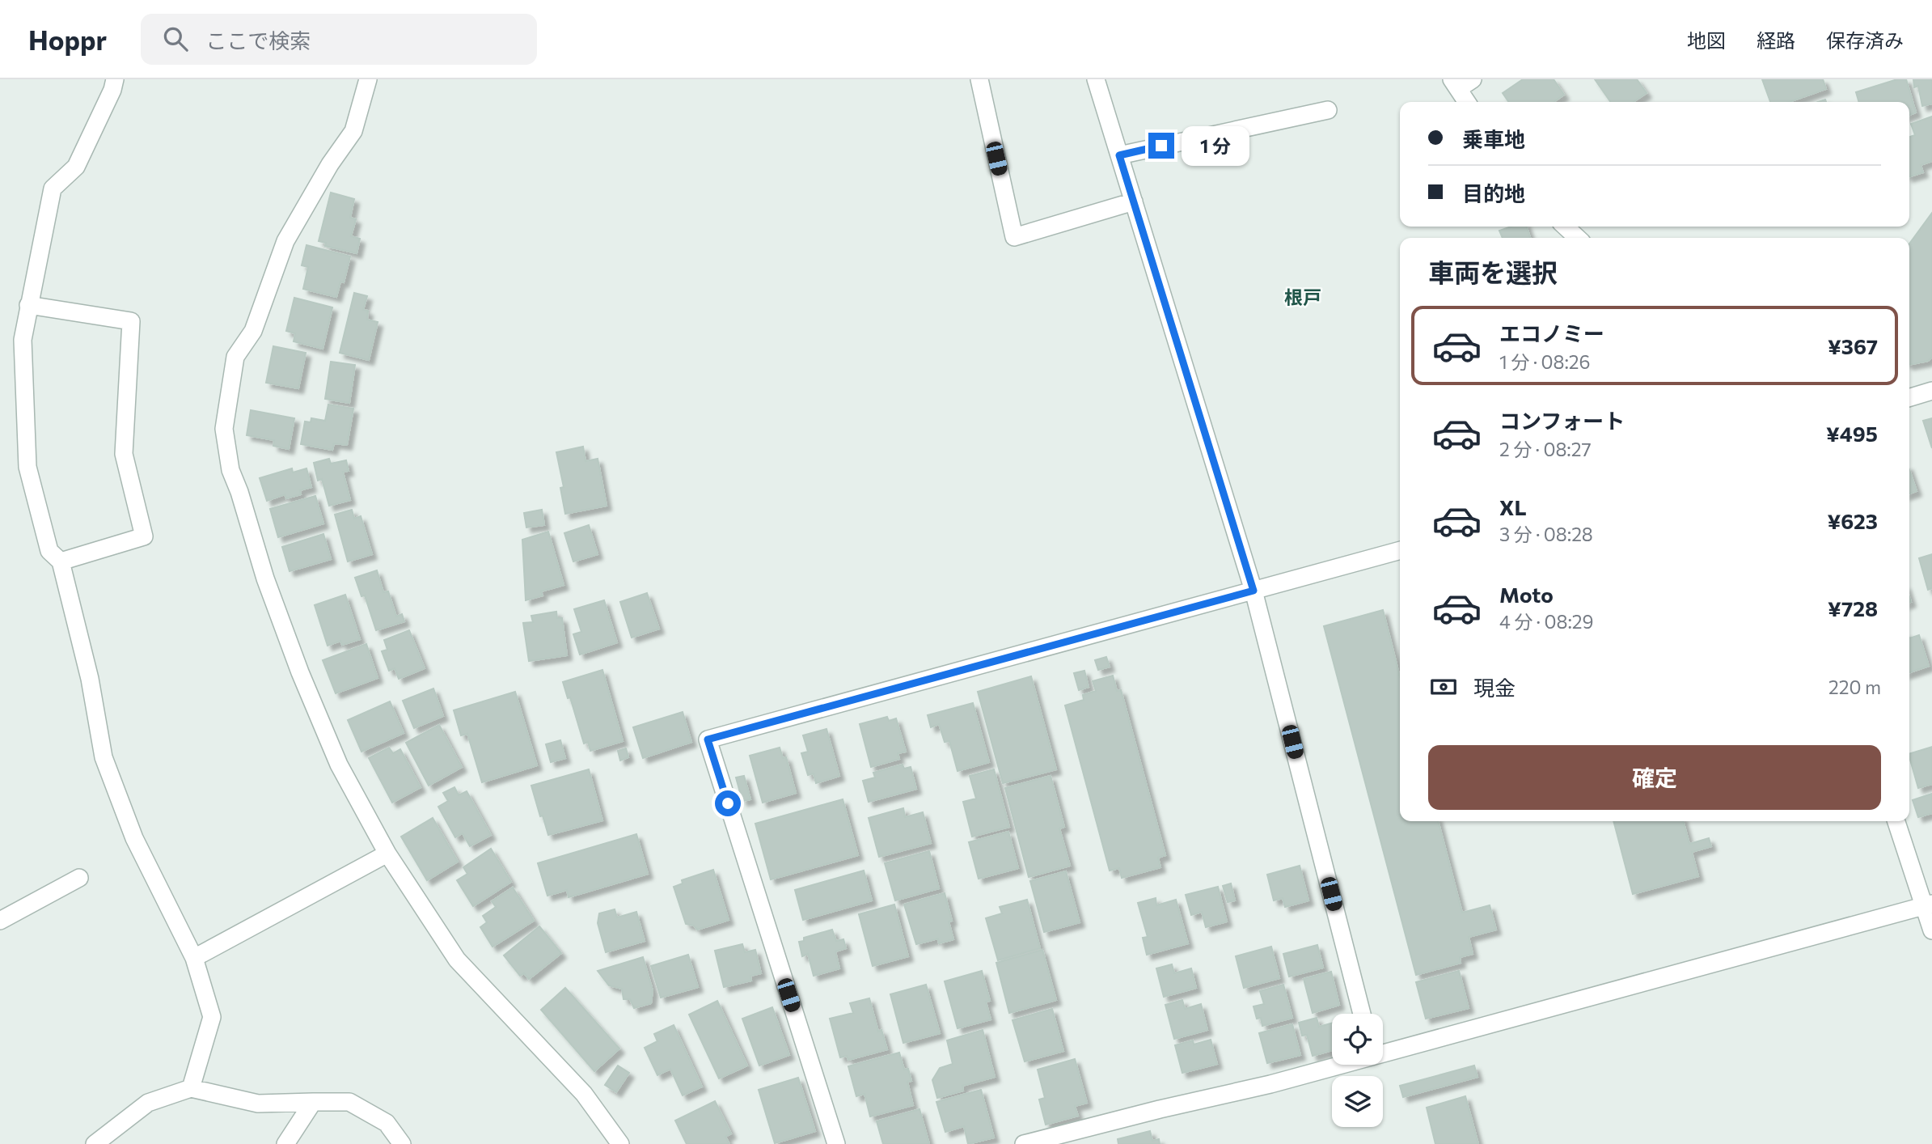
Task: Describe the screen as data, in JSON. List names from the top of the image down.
{
  "districts": ["根戸"],
  "page": {
    "header": "Hoppr",
    "search": "ここで検索",
    "nav": ["地図", "経路", "保存済み"],
    "banner": ["乗車地", "目的地"],
    "bubble": "1 分",
    "heading": "車両を選択",
    "list": [
      {
        "name": "エコノミー",
        "note": "1 分 · 08:26",
        "value": "¥367"
      },
      {
        "name": "コンフォート",
        "note": "2 分 · 08:27",
        "value": "¥495"
      },
      {
        "name": "XL",
        "note": "3 分 · 08:28",
        "value": "¥623"
      },
      {
        "name": "Moto",
        "note": "4 分 · 08:29",
        "value": "¥728"
      }
    ],
    "pay": ["現金", "220 m"],
    "buttons": "確定"
  }
}
